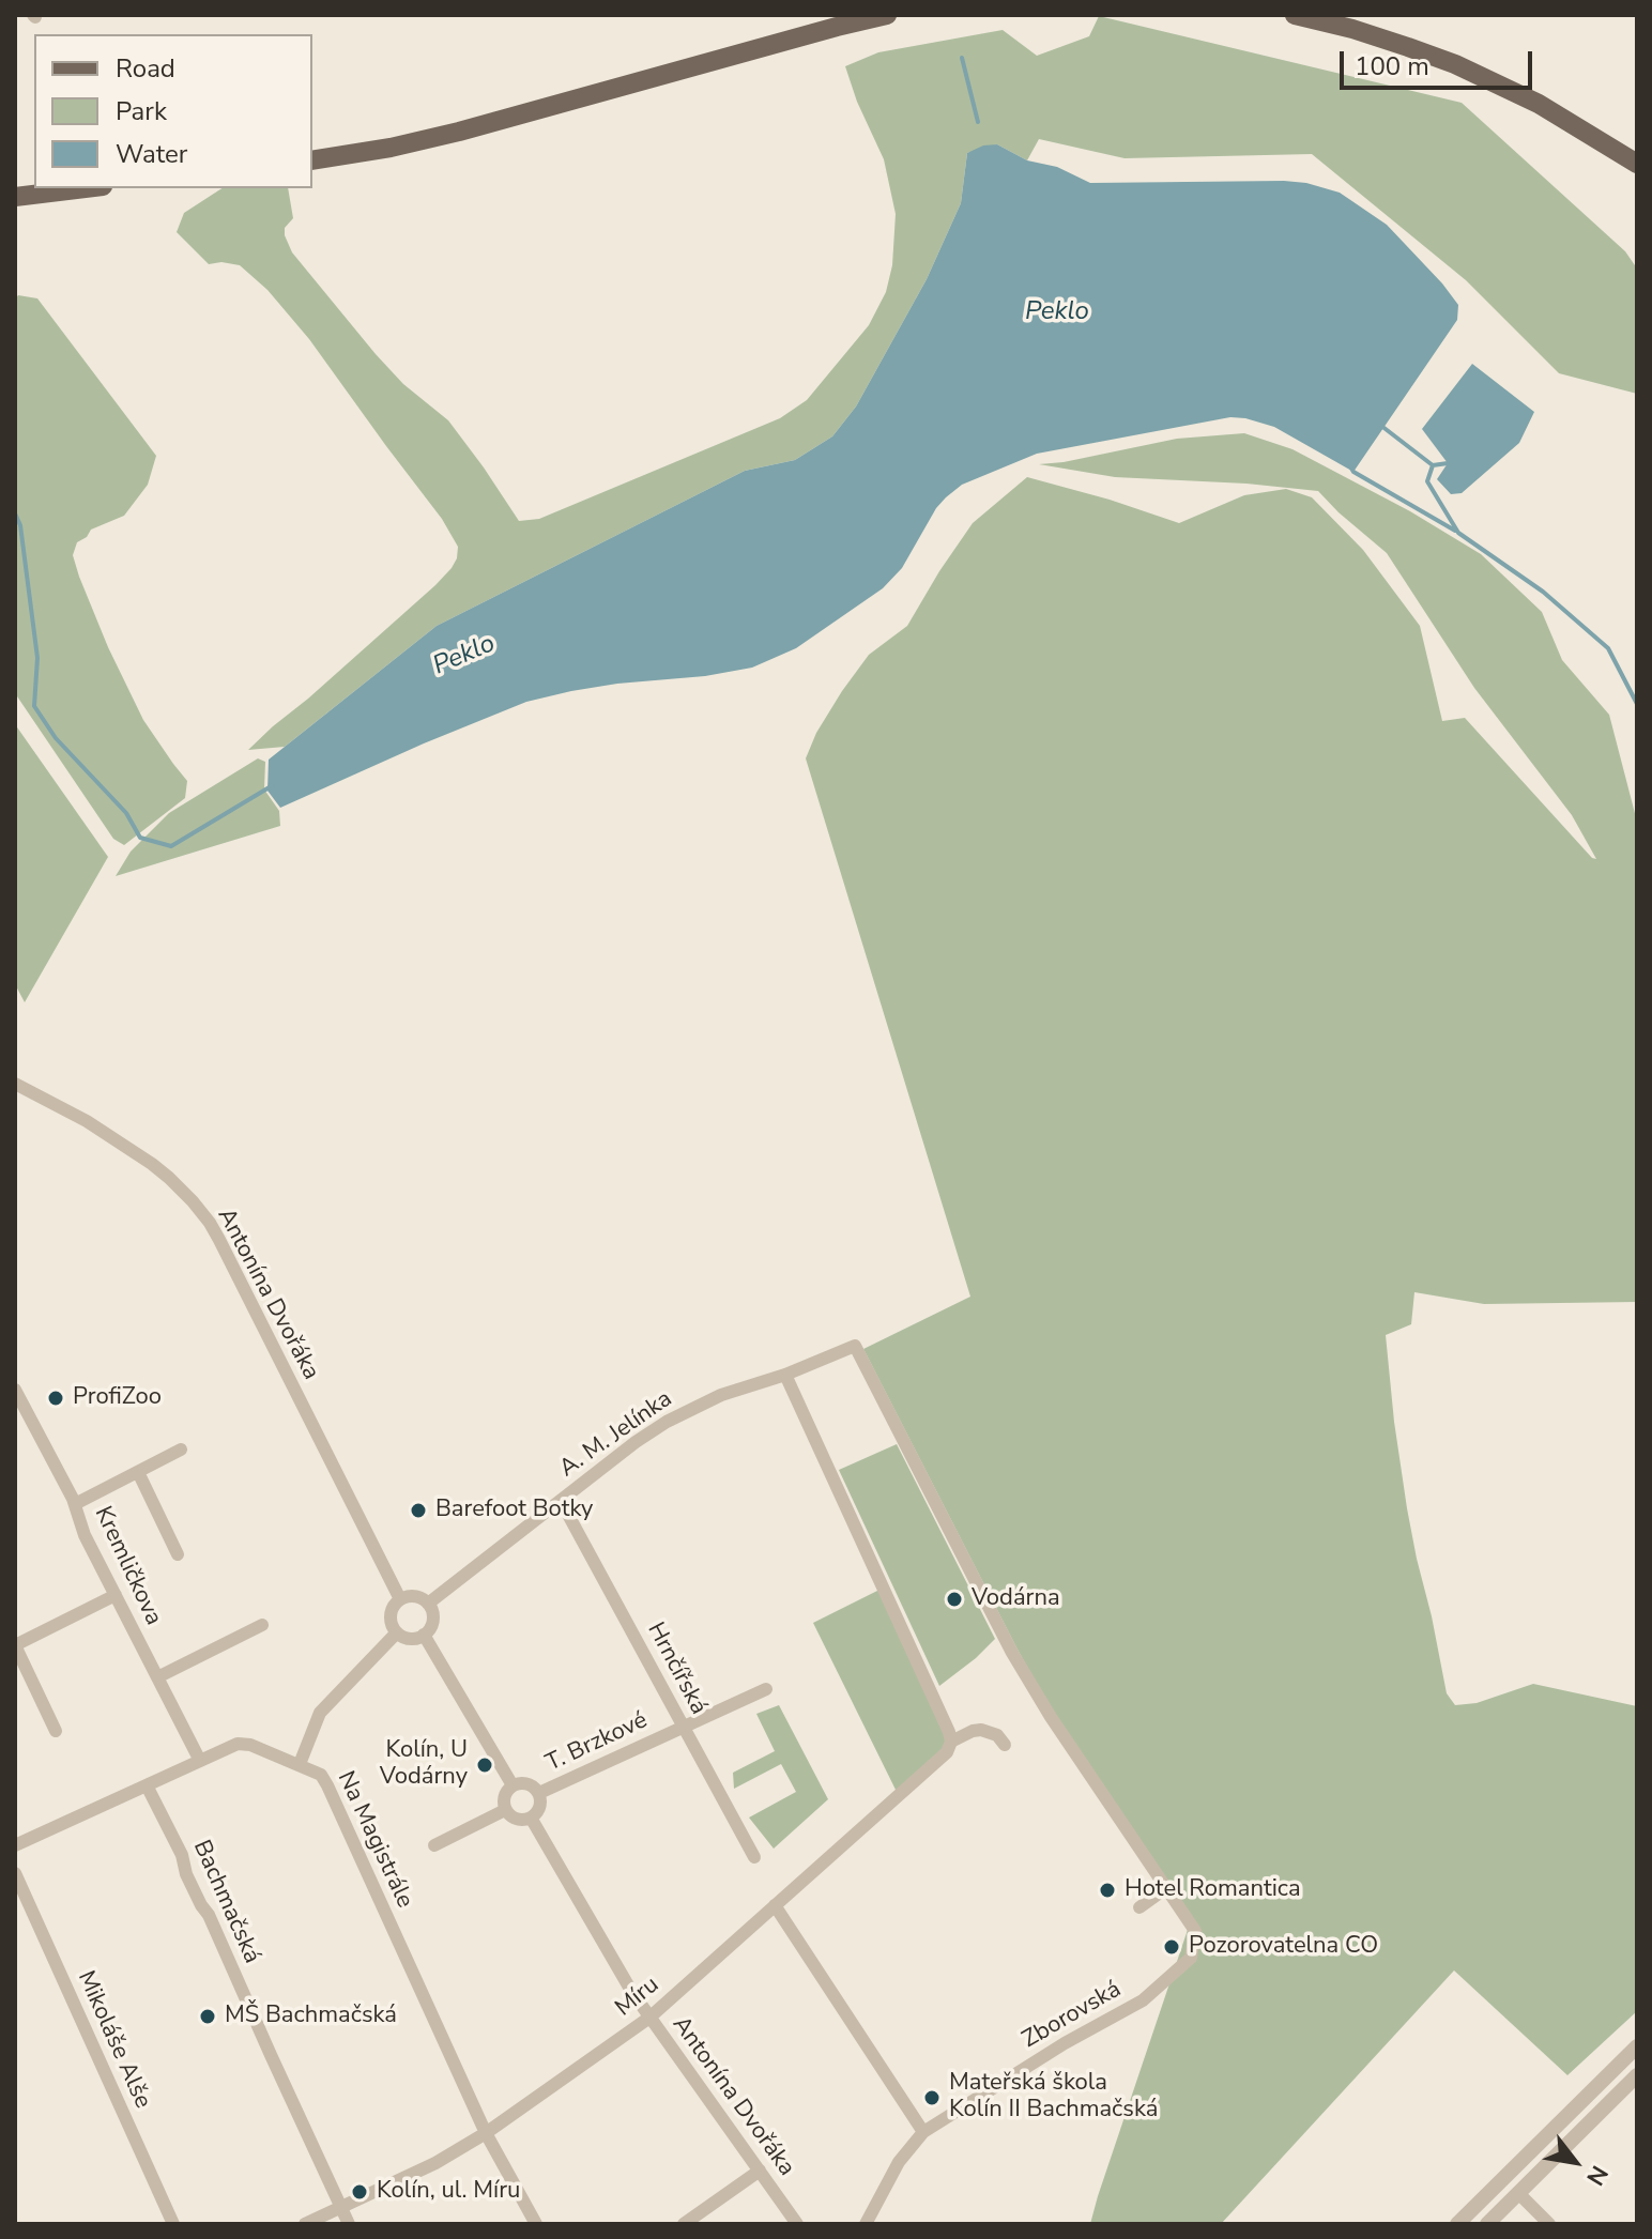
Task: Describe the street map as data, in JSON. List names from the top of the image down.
{
  "streets": {
    "street": [
      "Antonína Dvořáka",
      "A. M. Jelínka",
      "Kremličkova",
      "Hrnčířská",
      "T. Brzkové",
      "Na Magistrále",
      "Bachmačská",
      "Míru",
      "Zborovská",
      "Mikoláše Alše"
    ]
  },
  "crossings": [
    ["Antonína Dvořáka", "A. M. Jelínka"],
    ["Antonína Dvořáka", "T. Brzkové"],
    ["Antonína Dvořáka", "Míru"],
    ["A. M. Jelínka", "Hrnčířská"],
    ["A. M. Jelínka", "Zborovská"],
    ["Kremličkova", "Na Magistrále"],
    ["Hrnčířská", "T. Brzkové"],
    ["Na Magistrále", "Bachmačská"],
    ["Na Magistrále", "Míru"],
    ["Bachmačská", "Míru"]
  ],
  "water": ["Peklo"],
  "places": [
    "ProfiZoo",
    "Barefoot Botky",
    "Vodárna",
    "Kolín, U Vodárny",
    "Hotel Romantica",
    "Pozorovatelna CO",
    "MŠ Bachmačská",
    "Mateřská škola Kolín II Bachmačská",
    "Kolín, ul. Míru"
  ],
  "legend": ["Road", "Park", "Water"],
  "scale_bar": "100 m",
  "north": "bottom right"
}
